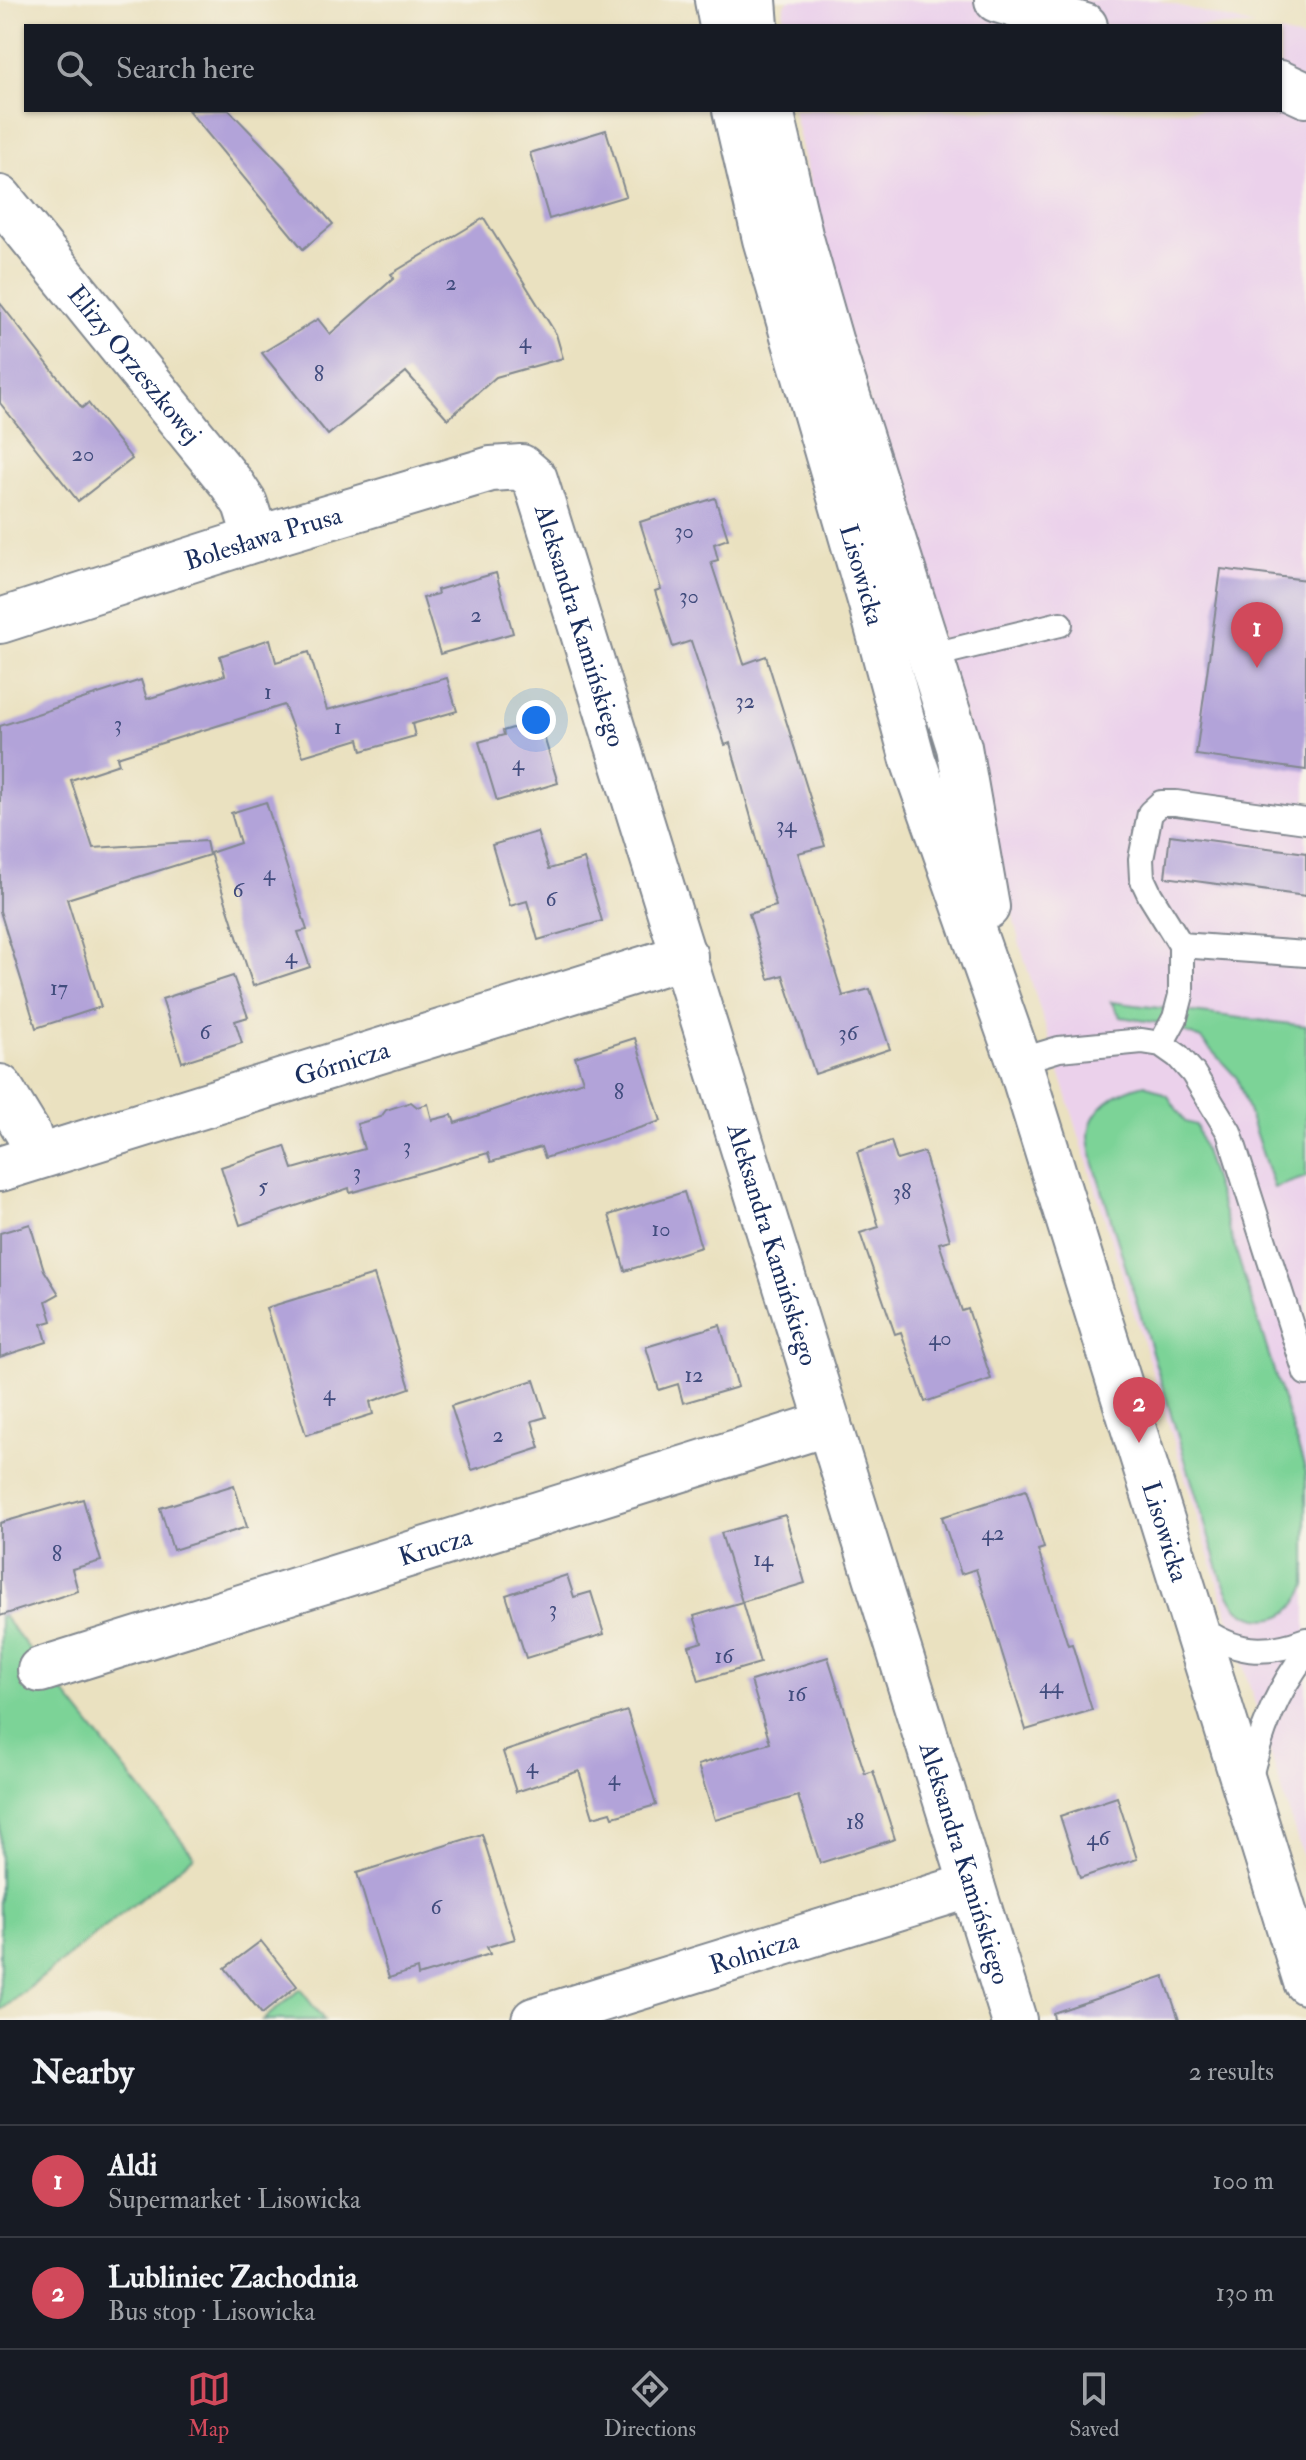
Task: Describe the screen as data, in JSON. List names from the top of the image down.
{
  "streets": {
    "street": [
      "Elizy Orzeszkowej",
      "Bolesława Prusa",
      "Lisowicka",
      "Aleksandra Kamińskiego",
      "Górnicza",
      "Krucza",
      "Rolnicza"
    ]
  },
  "crossings": [
    ["Elizy Orzeszkowej", "Bolesława Prusa"],
    ["Bolesława Prusa", "Aleksandra Kamińskiego"],
    ["Aleksandra Kamińskiego", "Górnicza"],
    ["Aleksandra Kamińskiego", "Krucza"],
    ["Aleksandra Kamińskiego", "Rolnicza"]
  ],
  "house_numbers": [
    "2",
    "4",
    "8",
    "20",
    "30",
    "30",
    "2",
    "1",
    "32",
    "3",
    "1",
    "4",
    "34",
    "4",
    "6",
    "6",
    "4",
    "17",
    "6",
    "36",
    "8",
    "3",
    "3",
    "5",
    "38",
    "10",
    "40",
    "12",
    "4",
    "2",
    "42",
    "8",
    "14",
    "3",
    "16",
    "44",
    "16",
    "4",
    "4",
    "18",
    "46",
    "6"
  ],
  "page": {
    "search": "Search here",
    "pins": ["1", "2"],
    "heading": ["Nearby", "2 results"],
    "list": [
      {
        "mark": "1",
        "name": "Aldi",
        "note": "Supermarket · Lisowicka",
        "value": "100 m"
      },
      {
        "mark": "2",
        "name": "Lubliniec Zachodnia",
        "note": "Bus stop · Lisowicka",
        "value": "130 m"
      }
    ],
    "nav": ["Map", "Directions", "Saved"]
  }
}
